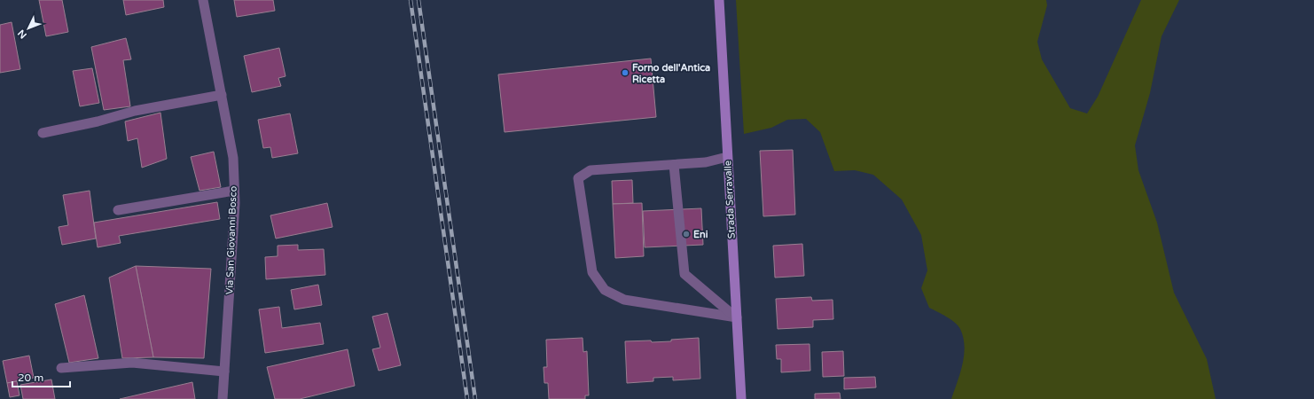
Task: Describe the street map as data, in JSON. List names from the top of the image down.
{
  "streets": {
    "main road": ["Strada Serravalle"],
    "street": ["Via San Giovanni Bosco"]
  },
  "places": ["Forno dell'Antica Ricetta", "Eni"],
  "scale_bar": "20 m",
  "north": "bottom left"
}
